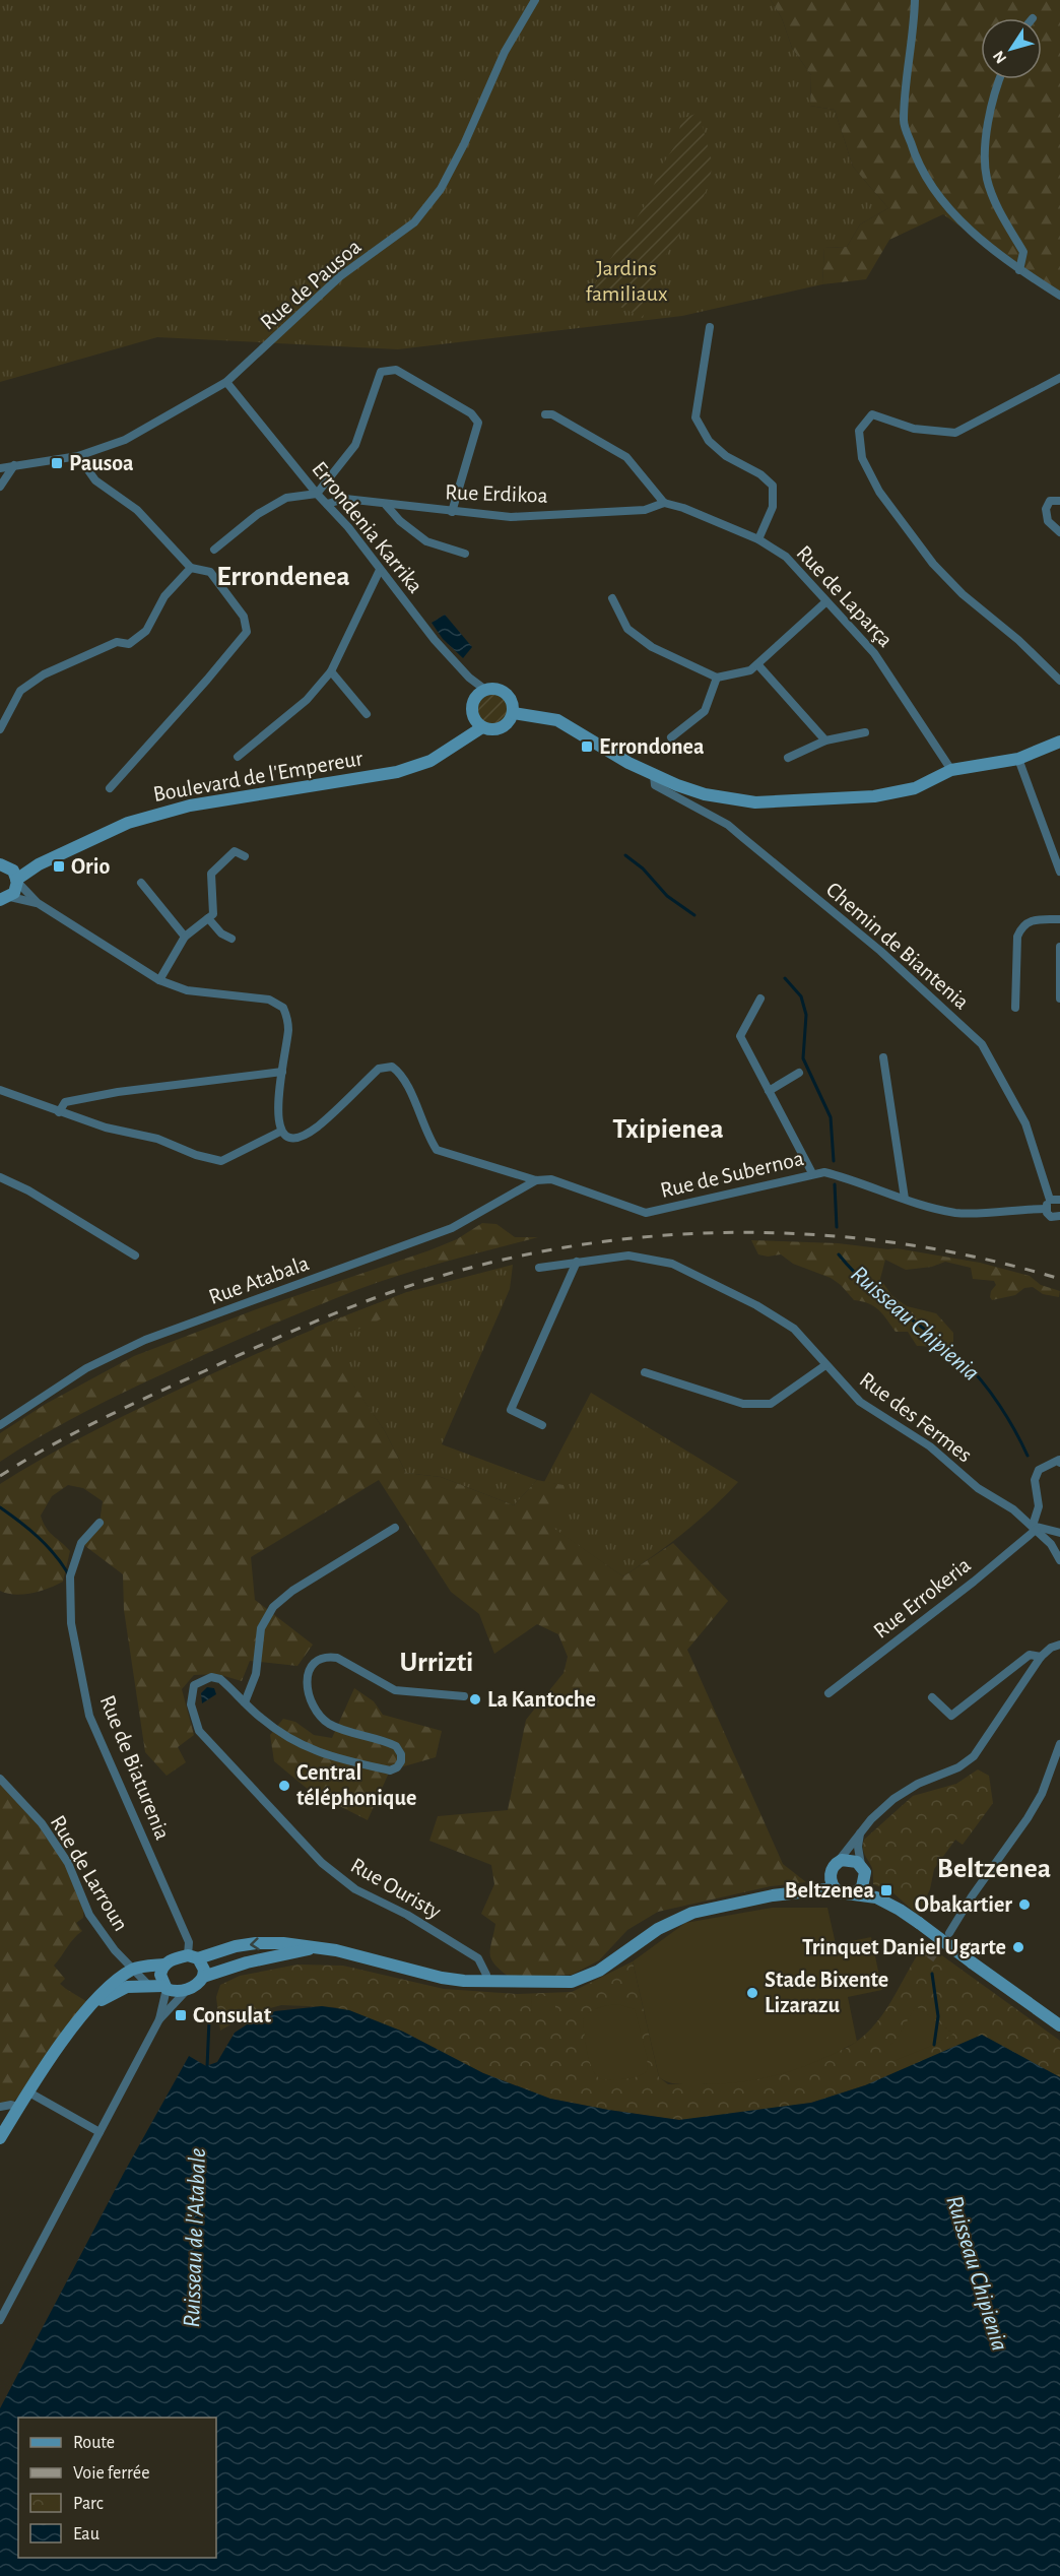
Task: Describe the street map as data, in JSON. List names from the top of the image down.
{
  "streets": {
    "main road": ["Boulevard de l'Empereur"],
    "street": [
      "Rue de Pausoa",
      "Rue Erdikoa",
      "Errondenia Karrika",
      "Rue de Laparça",
      "Chemin de Biantenia",
      "Rue de Subernoa",
      "Rue Atabala",
      "Rue des Fermes",
      "Rue Errokeria",
      "Rue de Biaturenia",
      "Rue de Larroun",
      "Rue Ouristy"
    ]
  },
  "crossings": [
    ["Rue de Pausoa", "Errondenia Karrika"],
    ["Rue Erdikoa", "Errondenia Karrika"],
    ["Rue Erdikoa", "Rue de Laparça"],
    ["Errondenia Karrika", "Boulevard de l'Empereur"],
    ["Rue de Subernoa", "Rue Atabala"],
    ["Rue des Fermes", "Rue Errokeria"]
  ],
  "districts": [
    "Errondenea",
    "Txipienea",
    "Urrizti",
    "Beltzenea"
  ],
  "water": ["Ruisseau Chipienia", "Ruisseau de l'Atabale"],
  "parks": ["Jardins familiaux"],
  "places": {
    "transit": [
      "Pausoa",
      "Errondonea",
      "Orio",
      "Beltzenea",
      "Consulat"
    ],
    "other": [
      "La Kantoche",
      "Central téléphonique",
      "Obakartier",
      "Trinquet Daniel Ugarte",
      "Stade Bixente Lizarazu"
    ]
  },
  "legend": [
    "Route",
    "Voie ferrée",
    "Parc",
    "Eau"
  ],
  "north": "bottom left"
}
